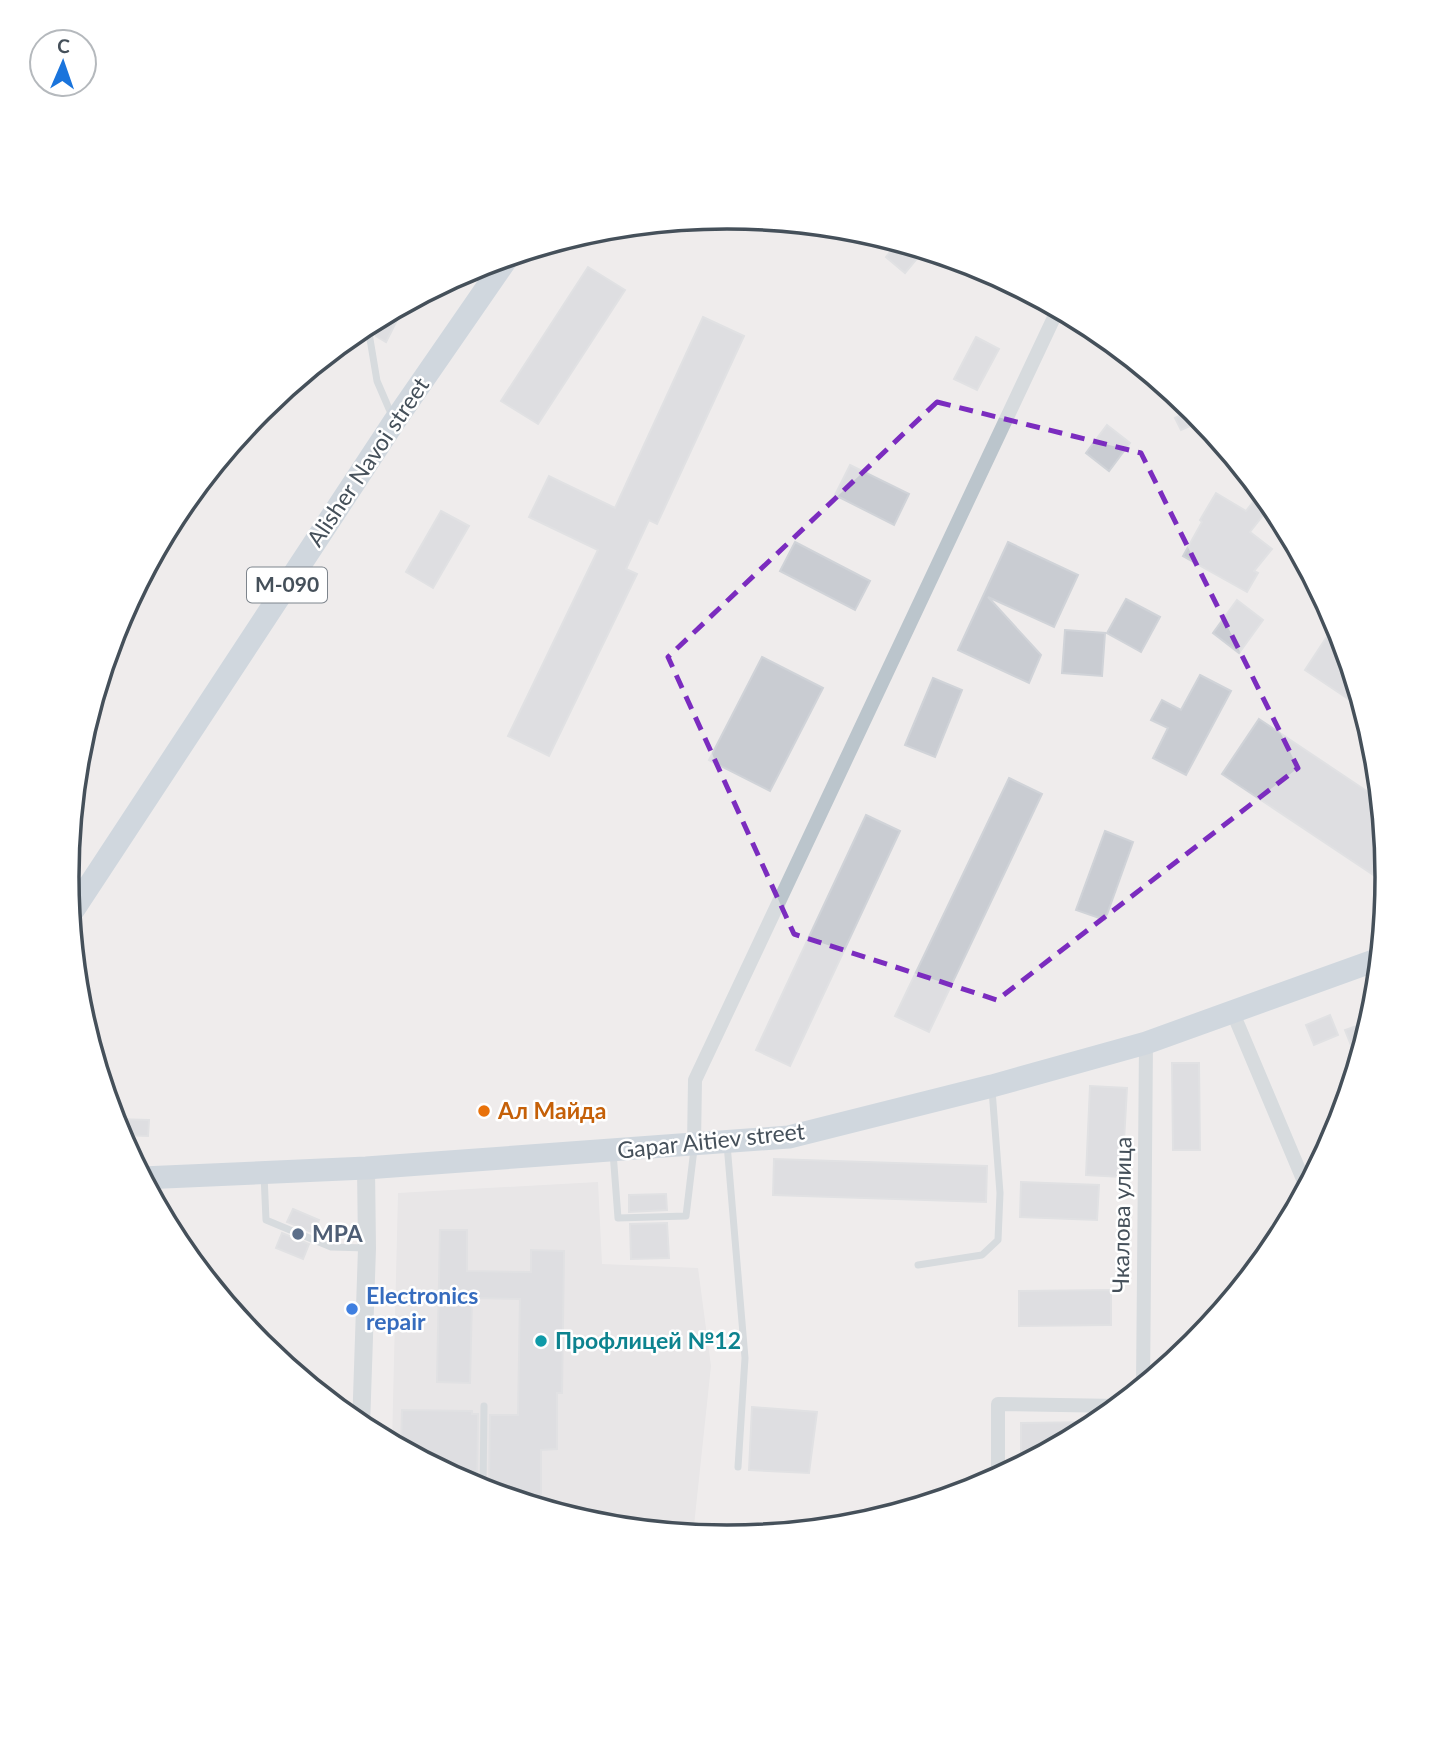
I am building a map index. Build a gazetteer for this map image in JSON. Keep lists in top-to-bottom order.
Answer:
{
  "streets": {
    "main road": ["Alisher Navoi street", "М-090", "Gapar Aitiev street"],
    "street": ["Чкалова улица"]
  },
  "crossings": [
    ["Gapar Aitiev street", "Чкалова улица"]
  ],
  "places": [
    "Ал Майда",
    "MPA",
    "Electronics repair",
    "Профлицей №12"
  ],
  "north": "top"
}
